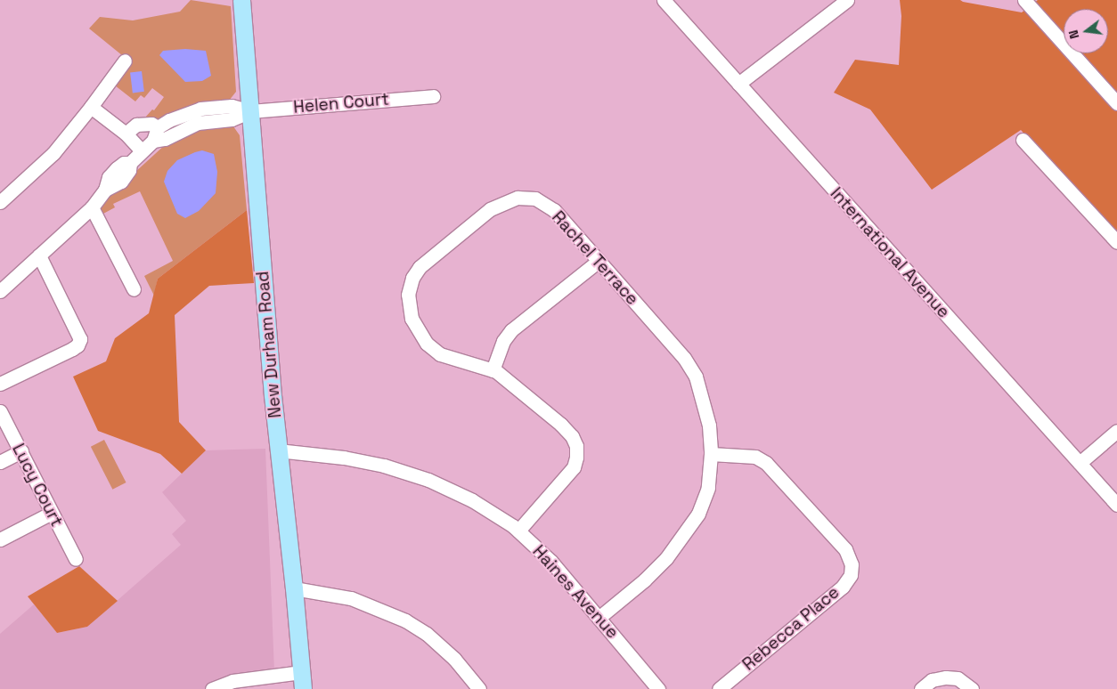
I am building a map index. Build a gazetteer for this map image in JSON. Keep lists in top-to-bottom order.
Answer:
{
  "streets": {
    "main road": ["New Durham Road"],
    "street": [
      "Helen Court",
      "International Avenue",
      "Rachel Terrace",
      "Lucy Court",
      "Haines Avenue",
      "Rebecca Place"
    ]
  },
  "crossings": [
    ["Helen Court", "New Durham Road"],
    ["Rachel Terrace", "Haines Avenue"],
    ["Rachel Terrace", "Rebecca Place"],
    ["New Durham Road", "Haines Avenue"]
  ],
  "north": "left"
}
